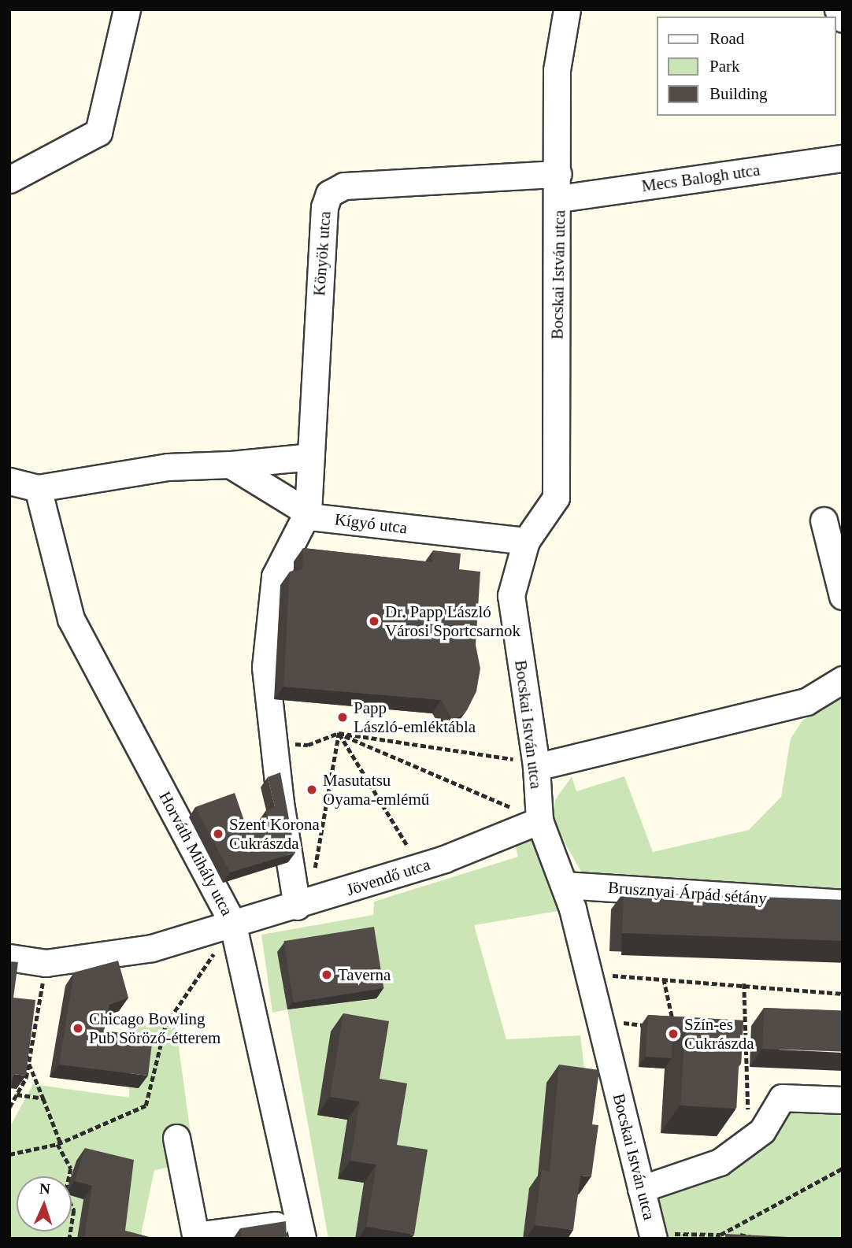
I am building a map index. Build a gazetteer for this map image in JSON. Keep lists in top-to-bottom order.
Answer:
{
  "streets": {
    "street": [
      "Mecs Balogh utca",
      "Könyök utca",
      "Bocskai István utca",
      "Kígyó utca",
      "Horváth Mihály utca",
      "Jövendő utca",
      "Brusznyai Árpád sétány"
    ]
  },
  "crossings": [
    ["Mecs Balogh utca", "Könyök utca"],
    ["Mecs Balogh utca", "Bocskai István utca"],
    ["Könyök utca", "Bocskai István utca"],
    ["Könyök utca", "Kígyó utca"],
    ["Bocskai István utca", "Kígyó utca"],
    ["Bocskai István utca", "Jövendő utca"],
    ["Bocskai István utca", "Brusznyai Árpád sétány"],
    ["Horváth Mihály utca", "Jövendő utca"]
  ],
  "places": [
    "Dr. Papp László Városi Sportcsarnok",
    "Papp László-emléktábla",
    "Masutatsu Oyama-emlémű",
    "Szent Korona Cukrászda",
    "Taverna",
    "Chicago Bowling Pub Söröző-étterem",
    "Szín-es Cukrászda"
  ],
  "legend": ["Road", "Park", "Building"],
  "north": "top"
}
